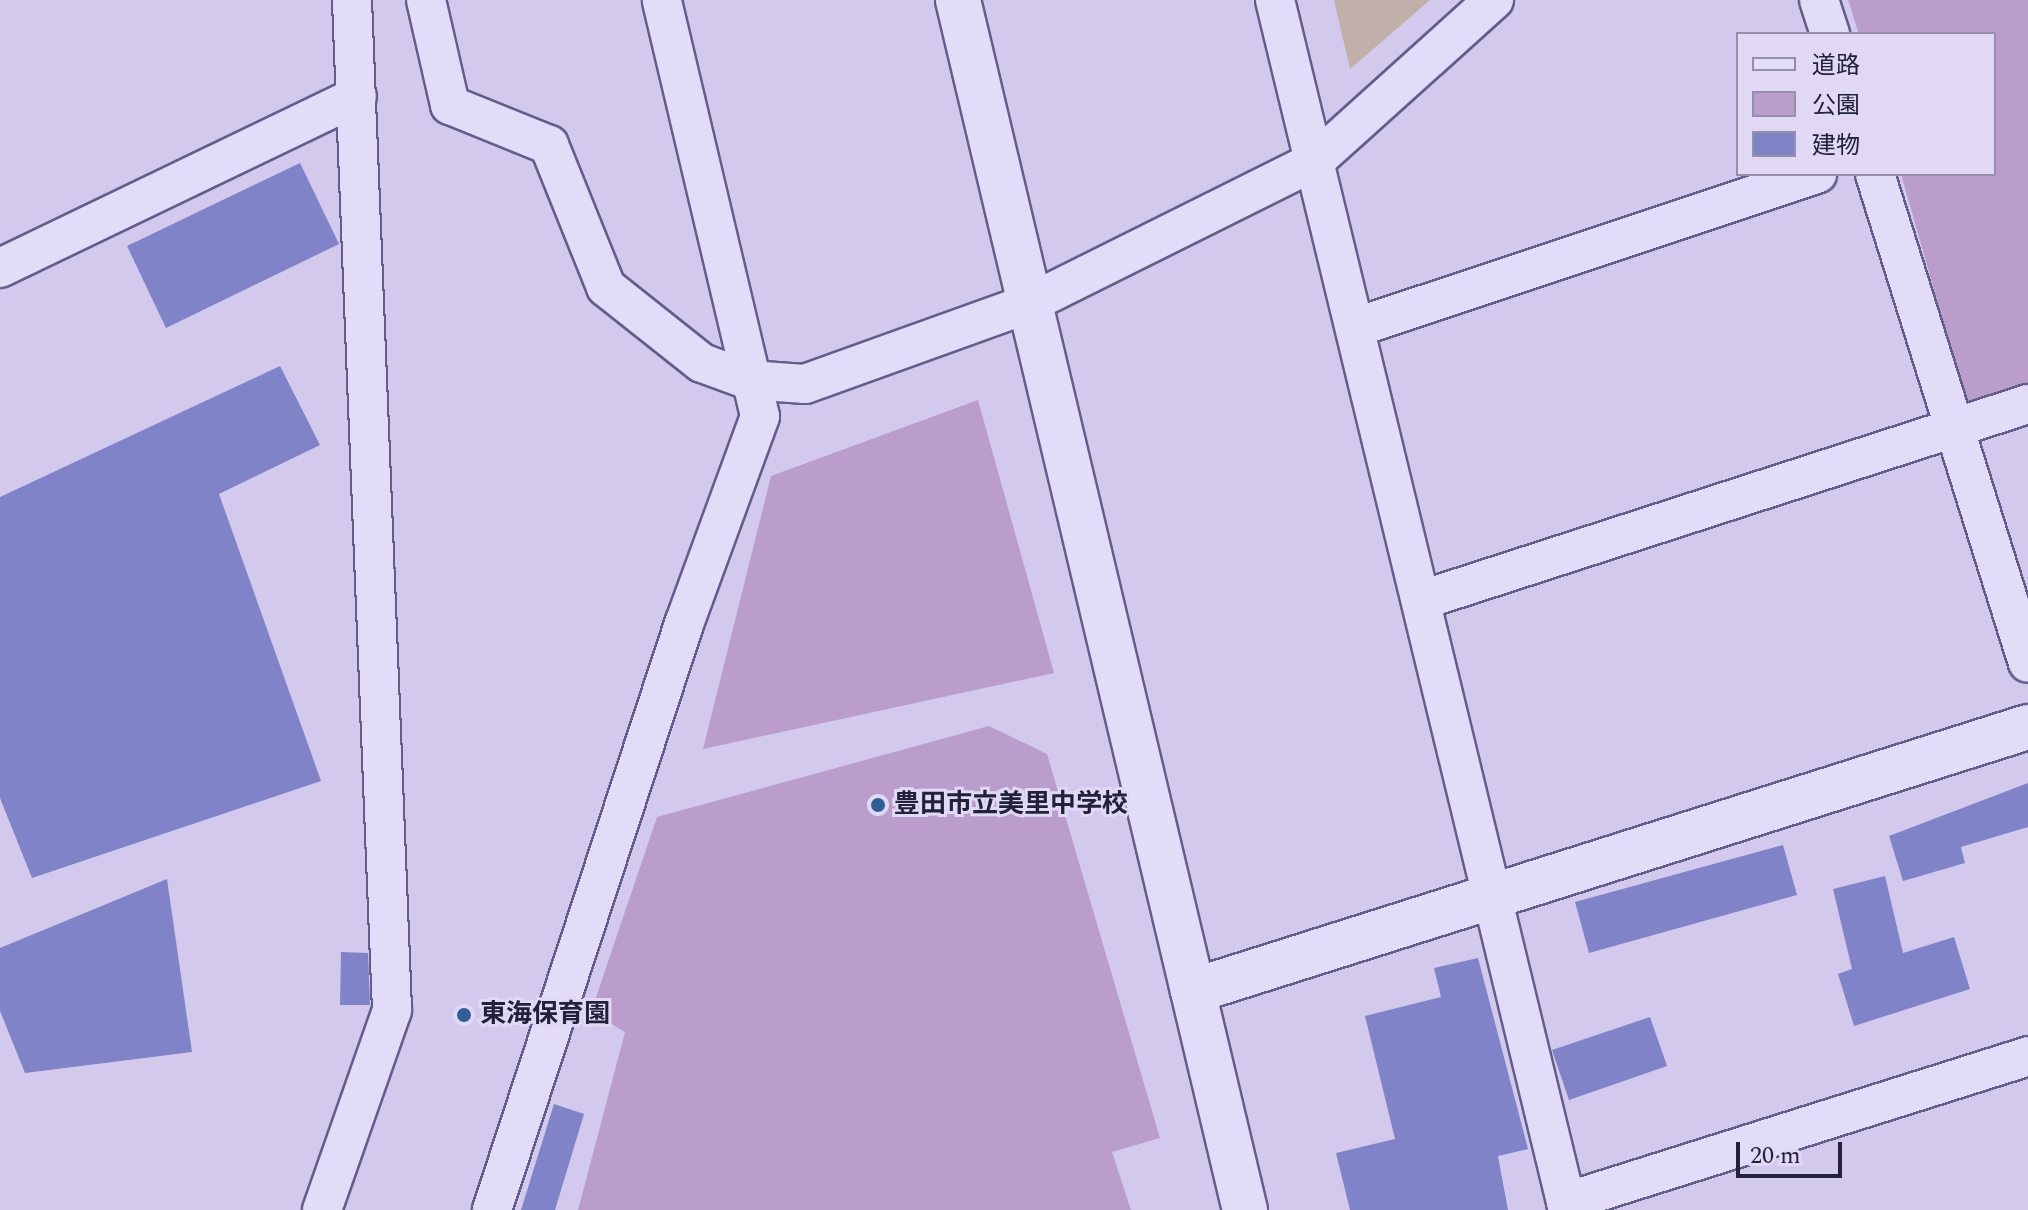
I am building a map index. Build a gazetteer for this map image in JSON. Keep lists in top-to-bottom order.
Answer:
{
  "places": ["豊田市立美里中学校", "東海保育園"],
  "legend": ["道路", "公園", "建物"],
  "scale_bar": "20 m"
}
